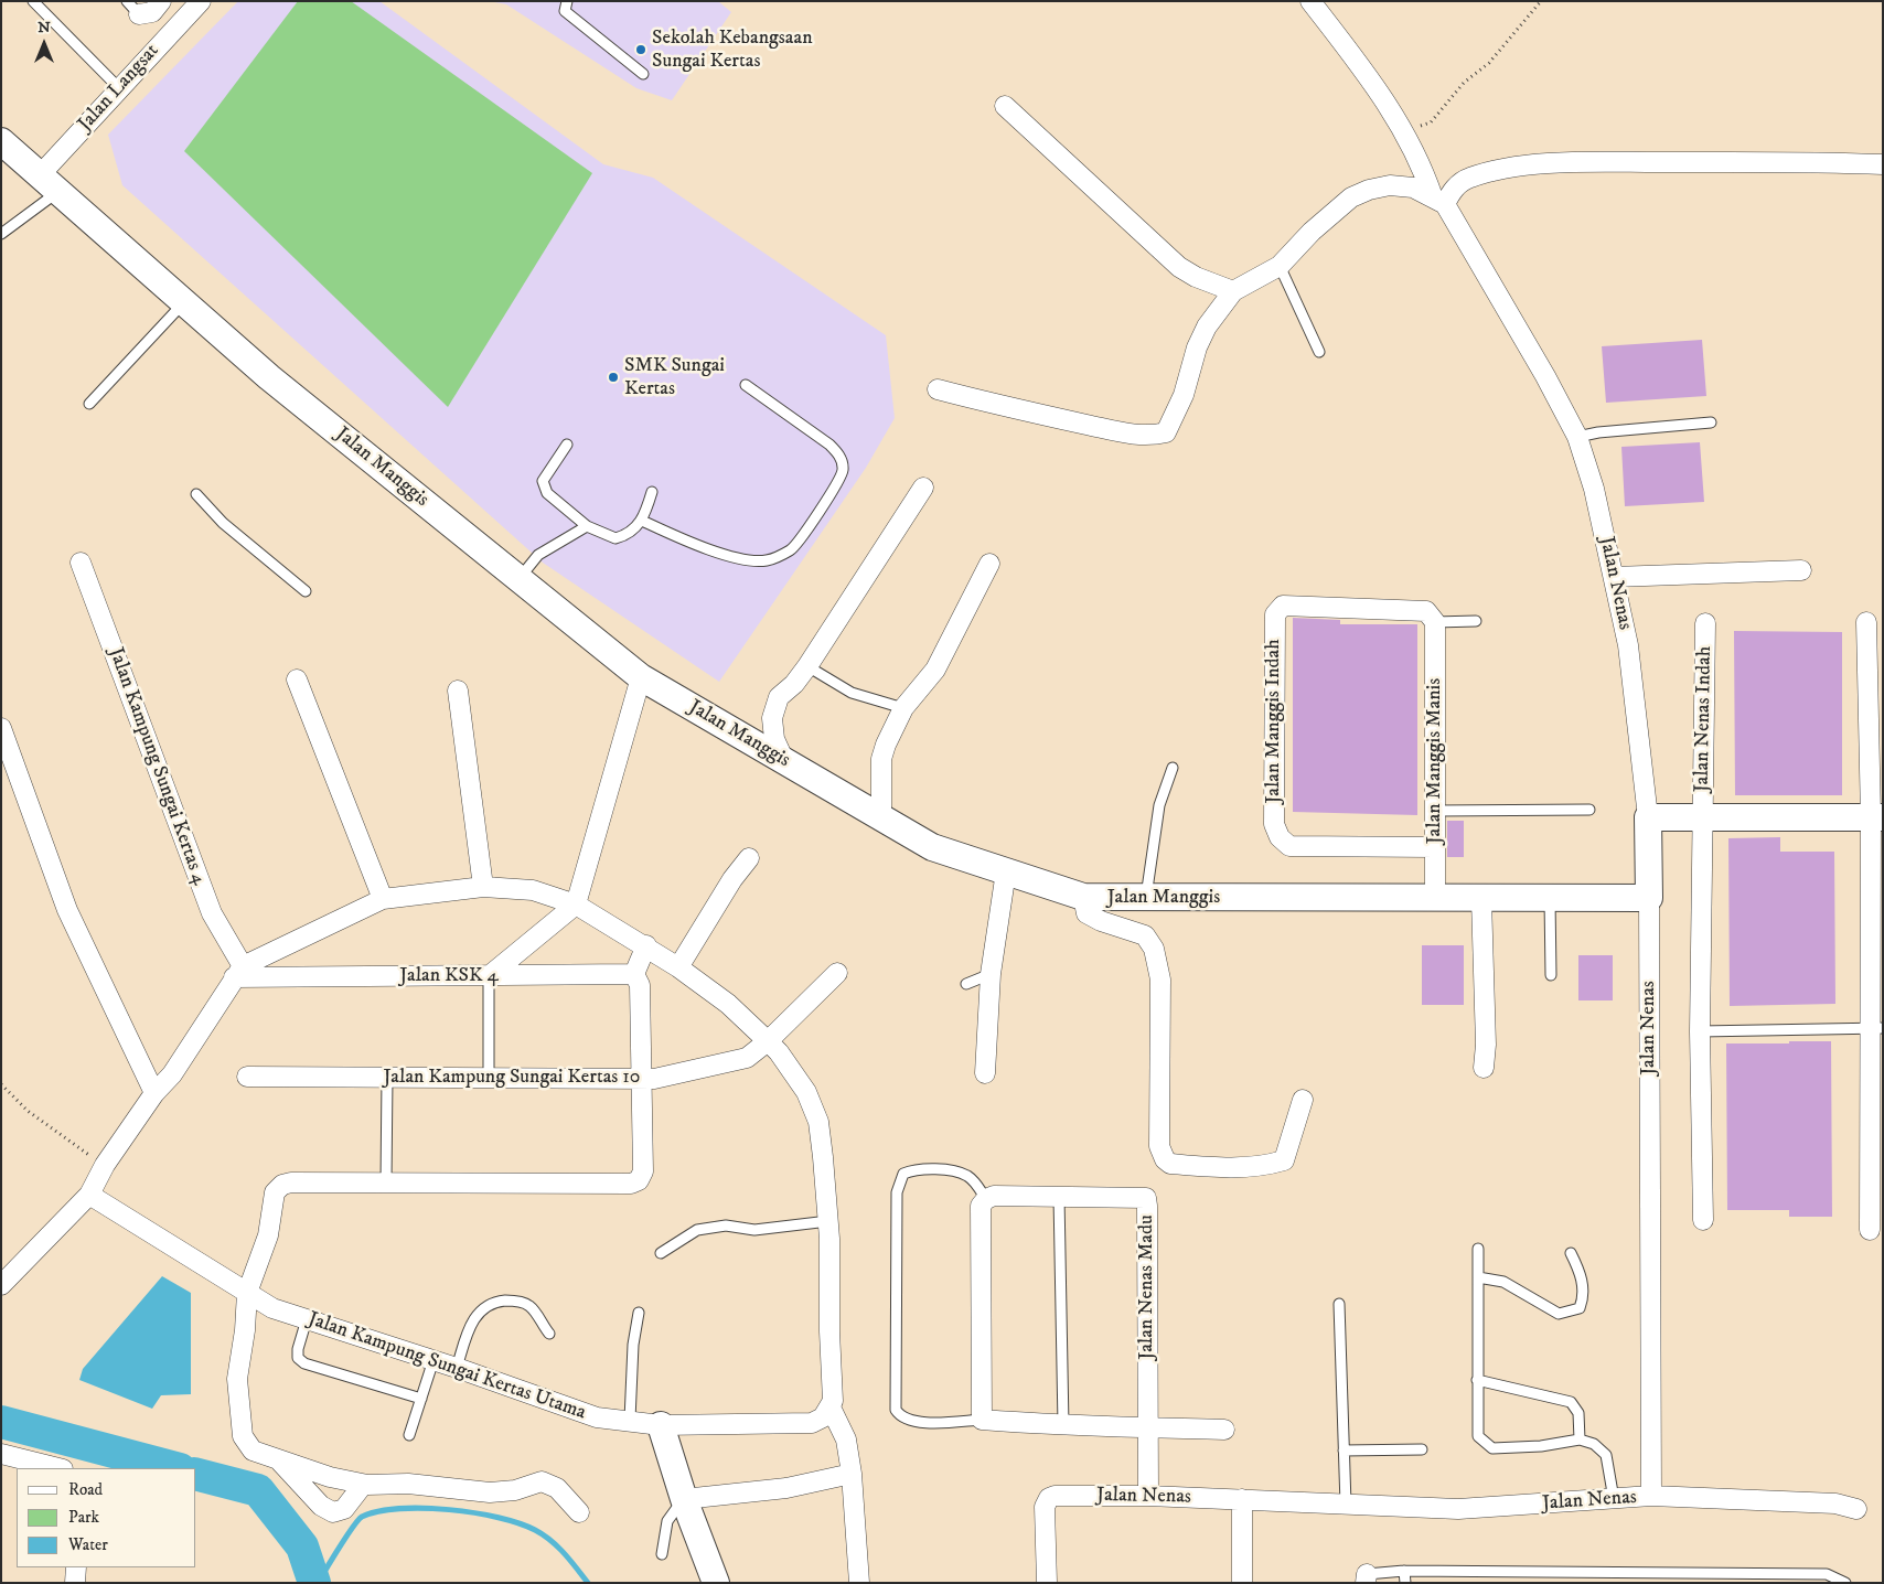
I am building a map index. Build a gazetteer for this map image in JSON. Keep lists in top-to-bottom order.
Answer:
{
  "streets": {
    "street": [
      "Jalan Langsat",
      "Jalan Manggis",
      "Jalan Nenas",
      "Jalan Nenas Indah",
      "Jalan Manggis Indah",
      "Jalan Manggis Manis",
      "Jalan Kampung Sungai Kertas 4",
      "Jalan KSK 4",
      "Jalan Kampung Sungai Kertas 10",
      "Jalan Nenas Madu",
      "Jalan Kampung Sungai Kertas Utama"
    ]
  },
  "crossings": [
    ["Jalan Langsat", "Jalan Manggis"],
    ["Jalan Manggis", "Jalan Nenas"],
    ["Jalan Manggis", "Jalan Manggis Manis"],
    ["Jalan Nenas", "Jalan Nenas Madu"],
    ["Jalan Manggis Indah", "Jalan Manggis Manis"],
    ["Jalan Kampung Sungai Kertas 4", "Jalan KSK 4"]
  ],
  "places": ["Sekolah Kebangsaan Sungai Kertas", "SMK Sungai Kertas"],
  "legend": ["Road", "Park", "Water"],
  "north": "top"
}
